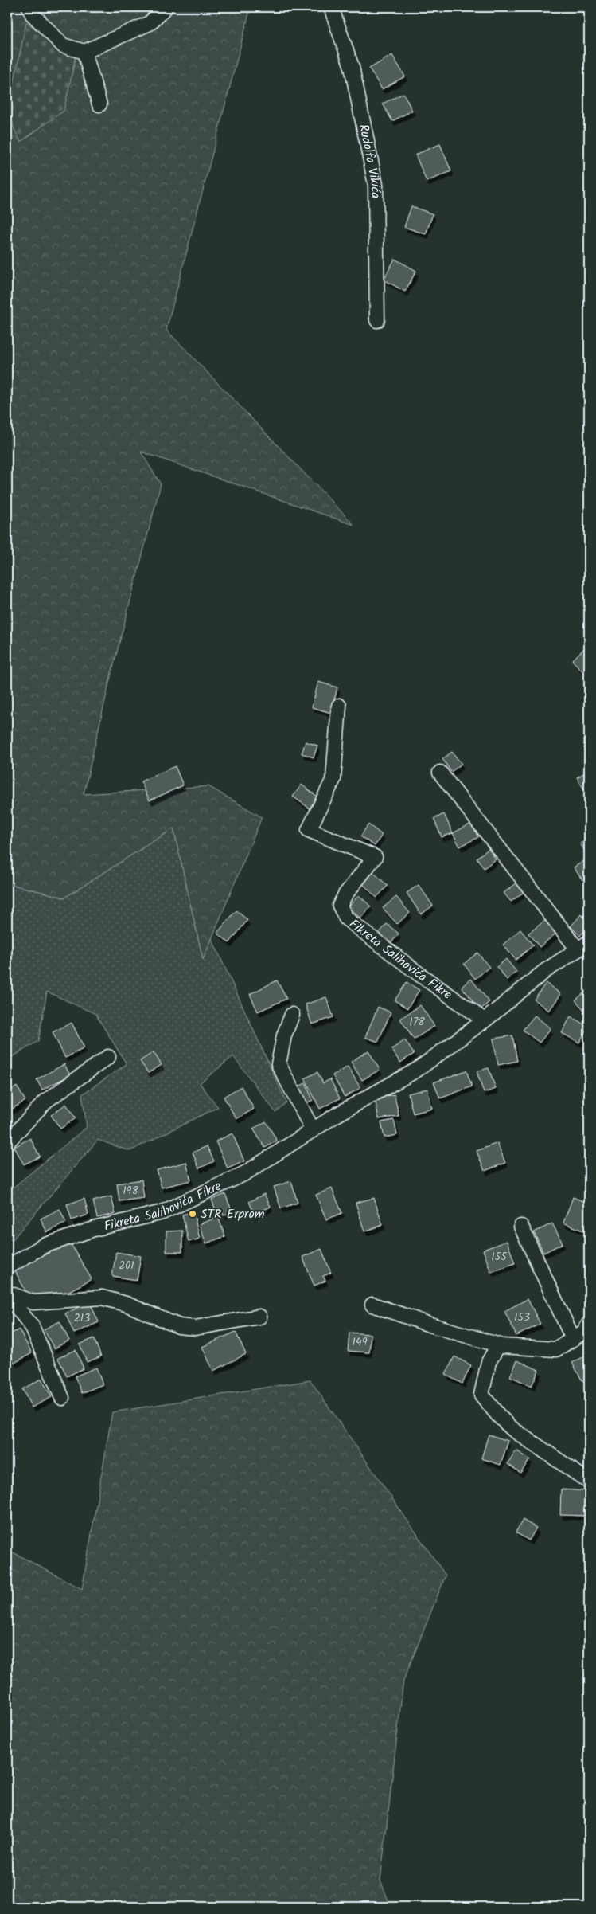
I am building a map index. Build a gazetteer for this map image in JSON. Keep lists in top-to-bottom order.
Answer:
{
  "streets": {
    "street": ["Rudolfa Vikića", "Fikreta Salihovića Fikre"]
  },
  "places": ["STR Erprom"],
  "house_numbers": [
    "178",
    "198",
    "155",
    "201",
    "153",
    "213",
    "149"
  ]
}
